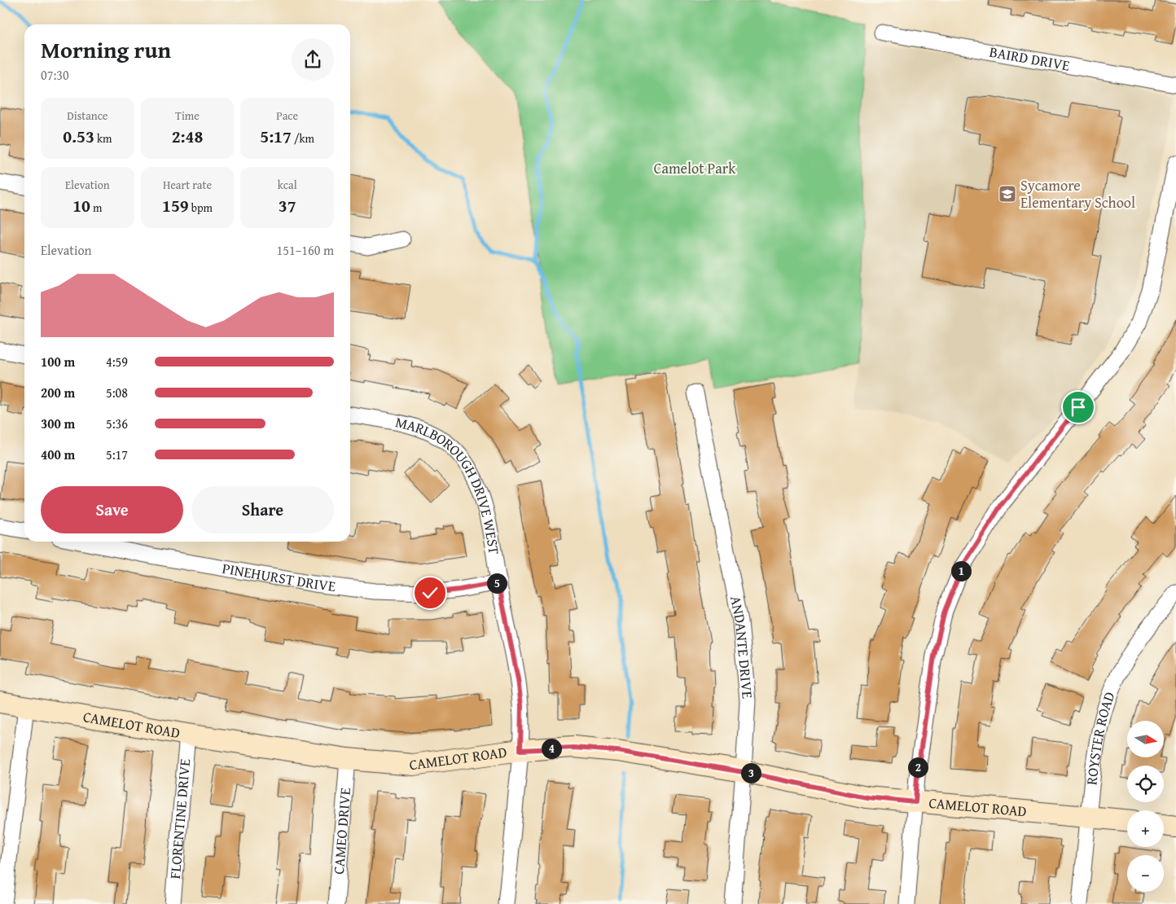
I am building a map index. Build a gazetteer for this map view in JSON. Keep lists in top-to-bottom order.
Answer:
{
  "streets": {
    "street": [
      "BAIRD DRIVE",
      "MARLBOROUGH DRIVE WEST",
      "PINEHURST DRIVE",
      "ANDANTE DRIVE",
      "CAMELOT ROAD",
      "ROYSTER ROAD",
      "FLORENTINE DRIVE",
      "CAMEO DRIVE"
    ]
  },
  "crossings": [
    ["MARLBOROUGH DRIVE WEST", "PINEHURST DRIVE"],
    ["MARLBOROUGH DRIVE WEST", "CAMELOT ROAD"],
    ["ANDANTE DRIVE", "CAMELOT ROAD"],
    ["CAMELOT ROAD", "ROYSTER ROAD"],
    ["CAMELOT ROAD", "FLORENTINE DRIVE"],
    ["CAMELOT ROAD", "CAMEO DRIVE"]
  ],
  "parks": ["Camelot Park"],
  "places": {
    "school or university": ["Sycamore Elementary School"]
  },
  "north": "right",
  "page": {
    "heading": ["Morning run", "07:30"],
    "stats": [
      ["Distance", "0.53 km"],
      ["Time", "2:48"],
      ["Pace", "5:17 /km"],
      ["Elevation", "10 m"],
      ["Heart rate", "159 bpm"],
      ["kcal", "37"]
    ],
    "chart": ["Elevation", "151–160 m"],
    "list": [
      {
        "name": "100 m",
        "note": "4:59"
      },
      {
        "name": "200 m",
        "note": "5:08"
      },
      {
        "name": "300 m",
        "note": "5:36"
      },
      {
        "name": "400 m",
        "note": "5:17"
      }
    ],
    "buttons": ["Save", "Share"],
    "pins": [
      "1",
      "5",
      "4",
      "2",
      "3"
    ],
    "map_buttons": ["+", "−"]
  }
}
